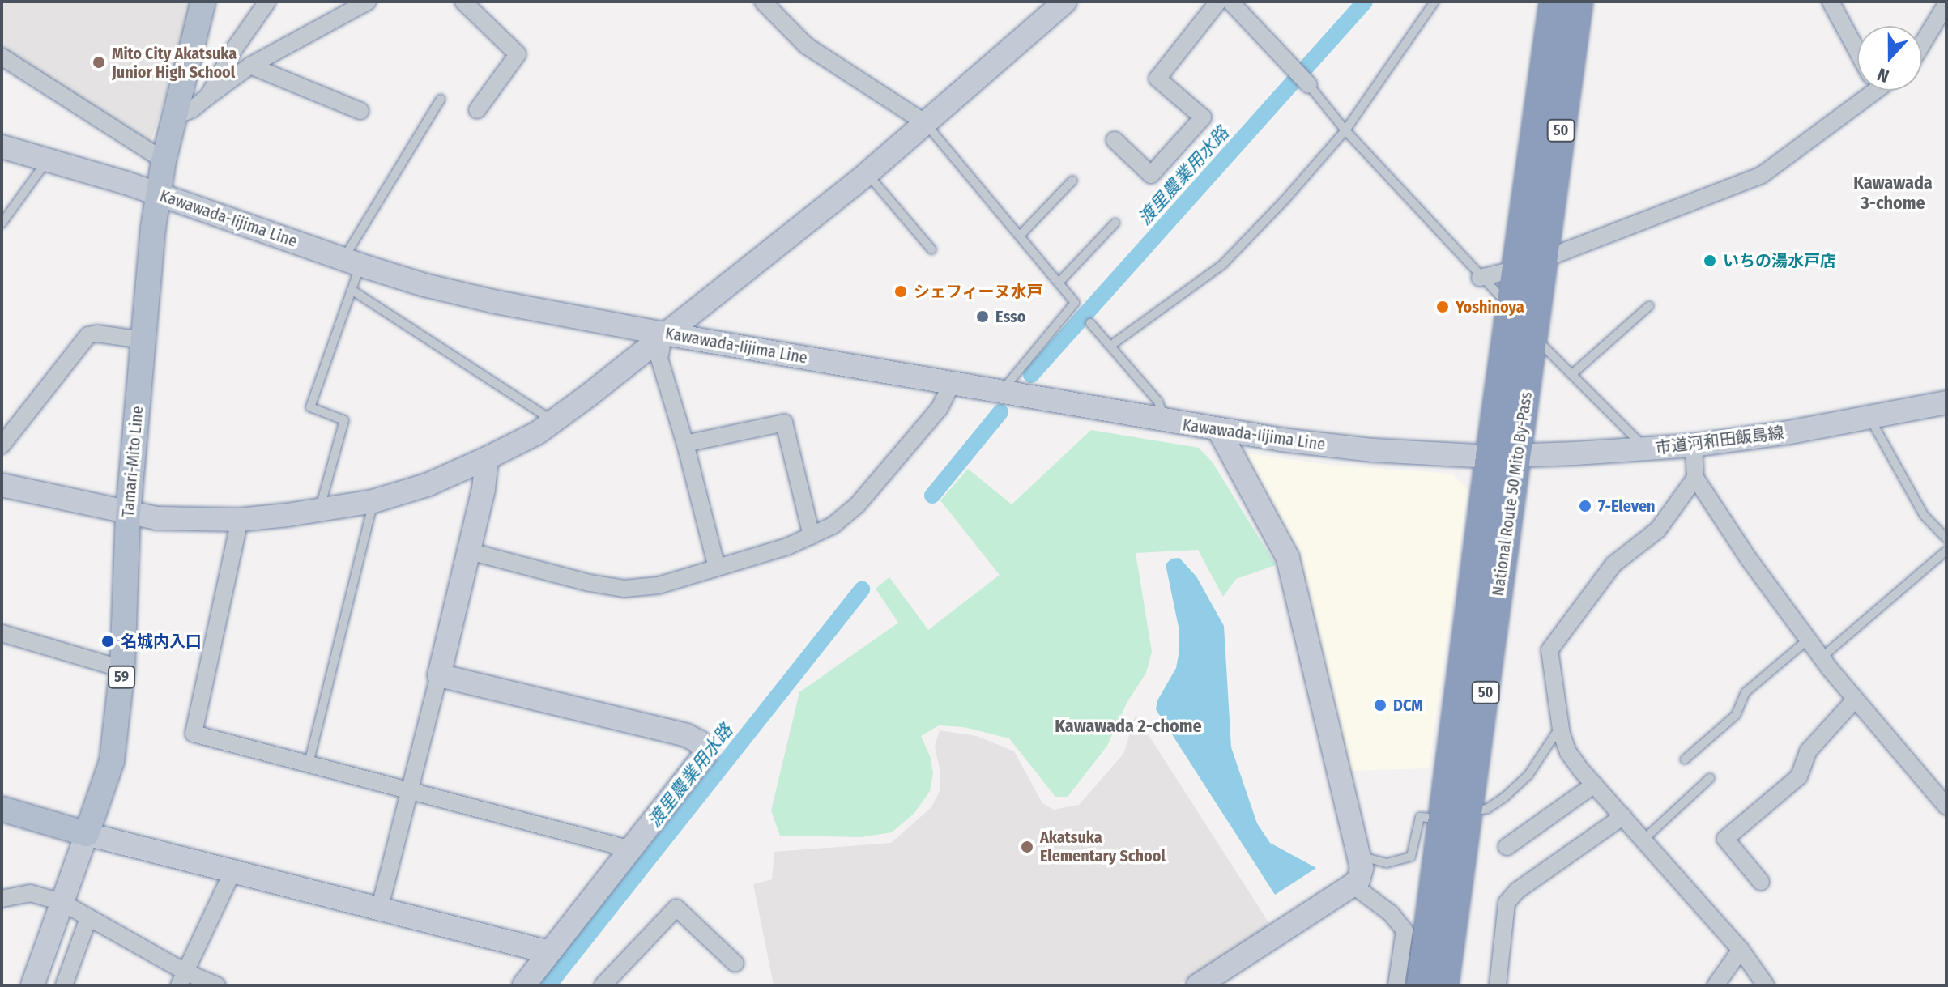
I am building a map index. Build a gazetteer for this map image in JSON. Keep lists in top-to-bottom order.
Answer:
{
  "streets": {
    "highway": ["50", "National Route 50 Mito By-Pass"],
    "main road": ["Tamari-Mito Line", "59"],
    "street": ["Kawawada-Iijima Line", "市道河和田飯島線"]
  },
  "crossings": [
    ["Kawawada-Iijima Line", "市道河和田飯島線"],
    ["Kawawada-Iijima Line", "Tamari-Mito Line"],
    ["Kawawada-Iijima Line", "National Route 50 Mito By-Pass"],
    ["市道河和田飯島線", "National Route 50 Mito By-Pass"]
  ],
  "districts": ["Kawawada 3-chome", "Kawawada 2-chome"],
  "water": ["渡里農業用水路"],
  "places": [
    "Mito City Akatsuka Junior High School",
    "いちの湯水戸店",
    "シェフィーヌ水戸",
    "Yoshinoya",
    "Esso",
    "7-Eleven",
    "名城内入口",
    "DCM",
    "Akatsuka Elementary School"
  ],
  "north": "bottom"
}
